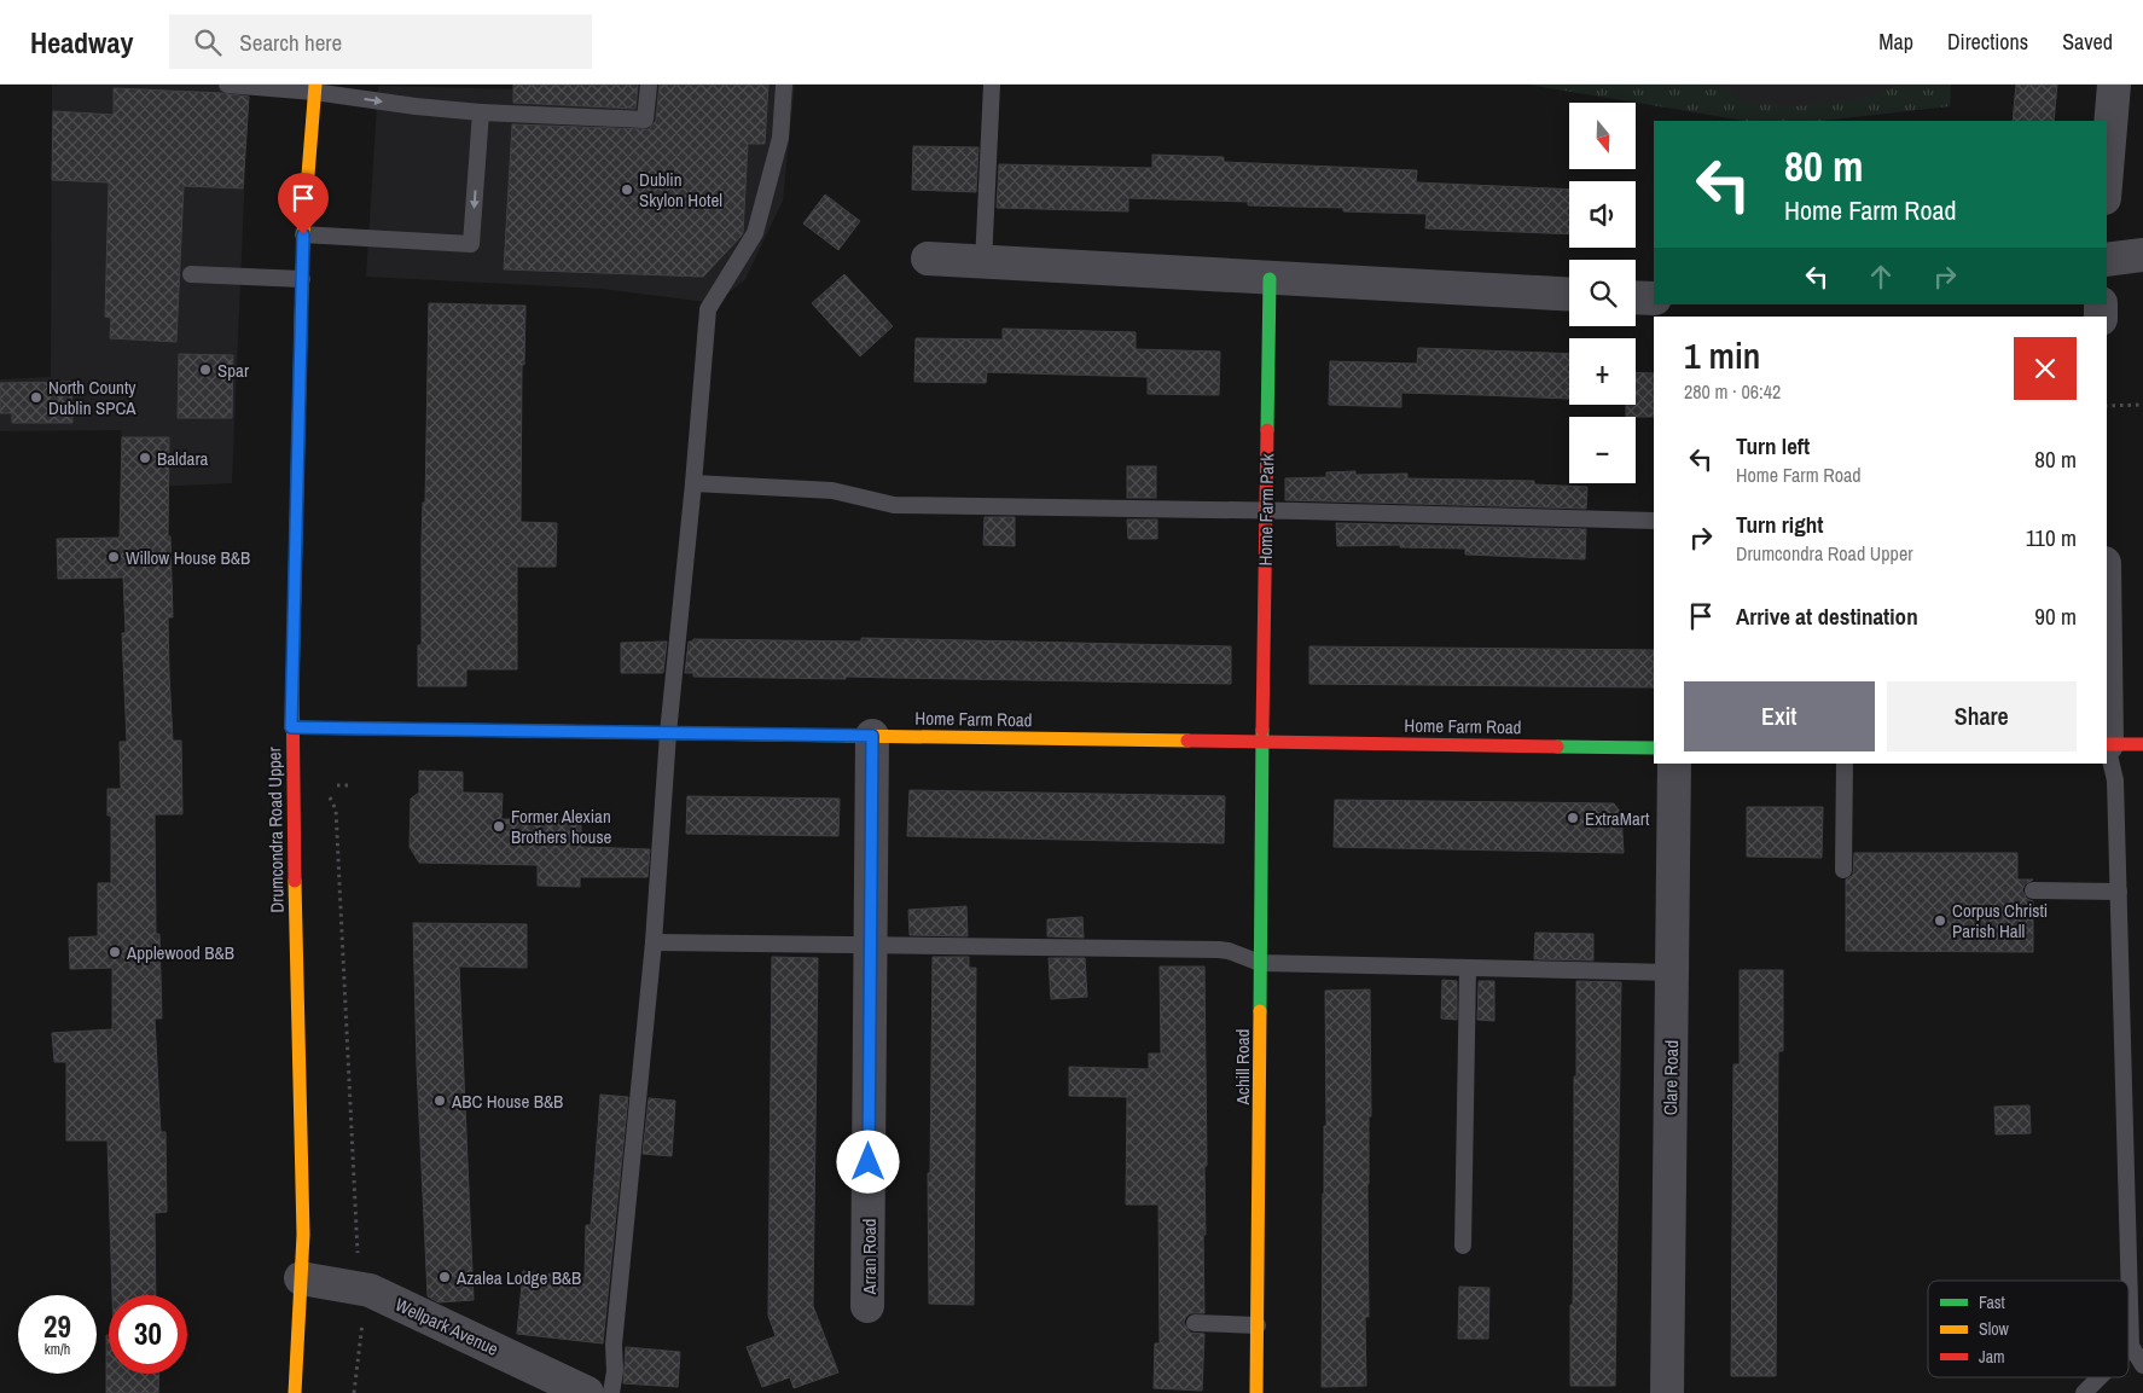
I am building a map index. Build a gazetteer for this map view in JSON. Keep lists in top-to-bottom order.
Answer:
{
  "streets": {
    "street": [
      "Home Farm Park",
      "Home Farm Road",
      "Drumcondra Road Upper",
      "Achill Road",
      "Clare Road",
      "Arran Road",
      "Wellpark Avenue"
    ]
  },
  "crossings": [
    ["Home Farm Park", "Home Farm Road"],
    ["Home Farm Park", "Achill Road"],
    ["Home Farm Road", "Drumcondra Road Upper"],
    ["Home Farm Road", "Achill Road"],
    ["Home Farm Road", "Arran Road"],
    ["Drumcondra Road Upper", "Wellpark Avenue"]
  ],
  "places": [
    "Dublin Skylon Hotel",
    "Spar",
    "North County Dublin SPCA",
    "Baldara",
    "Willow House B&B",
    "ExtraMart",
    "Former Alexian Brothers house",
    "Corpus Christi Parish Hall",
    "Applewood B&B",
    "ABC House B&B",
    "Azalea Lodge B&B"
  ],
  "legend": ["Fast", "Slow", "Jam"],
  "north": "bottom",
  "page": {
    "header": "Headway",
    "search": "Search here",
    "nav": ["Map", "Directions", "Saved"],
    "map_buttons": ["+", "−"],
    "turn": ["80 m", "Home Farm Road"],
    "heading": ["1 min", "280 m · 06:42"],
    "list": [
      {
        "name": "Turn left",
        "note": "Home Farm Road",
        "value": "80 m"
      },
      {
        "name": "Turn right",
        "note": "Drumcondra Road Upper",
        "value": "110 m"
      },
      {
        "name": "Arrive at destination",
        "value": "90 m"
      }
    ],
    "buttons": ["Exit", "Share"],
    "speed": "29 km/h",
    "limit": "30"
  }
}
